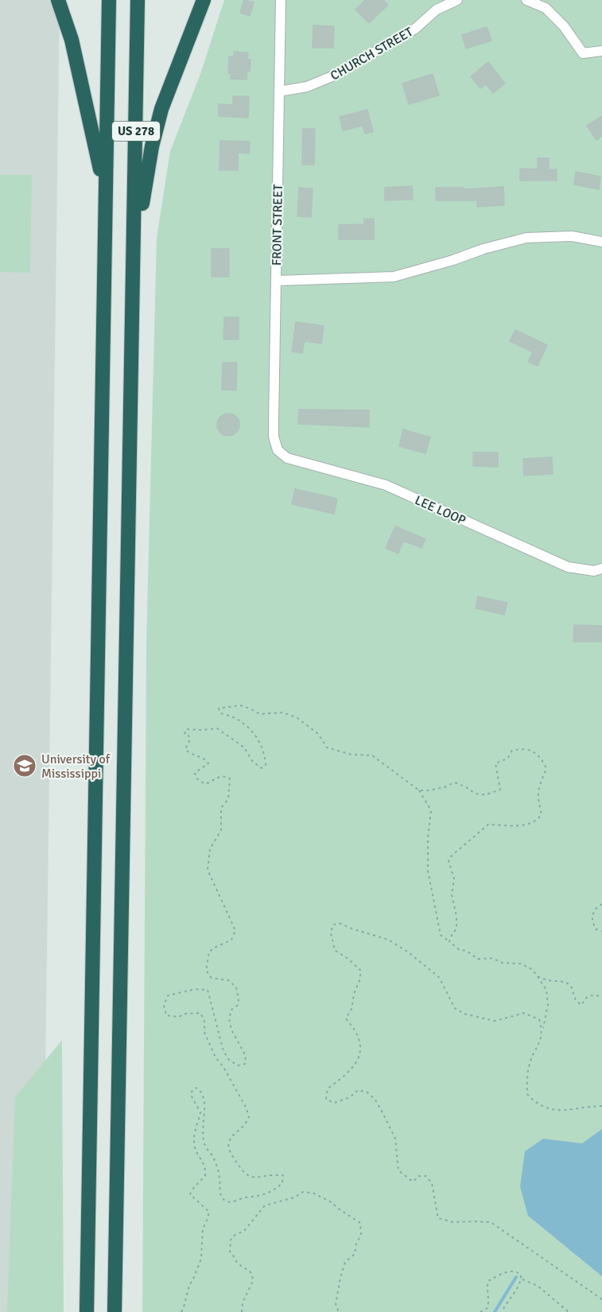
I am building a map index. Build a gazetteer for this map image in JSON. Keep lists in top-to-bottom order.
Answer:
{
  "streets": {
    "highway": ["US 278"],
    "street": ["CHURCH STREET", "FRONT STREET", "LEE LOOP"]
  },
  "crossings": [
    ["CHURCH STREET", "FRONT STREET"],
    ["FRONT STREET", "LEE LOOP"]
  ],
  "places": {
    "school or university": ["University of Mississippi"]
  }
}
